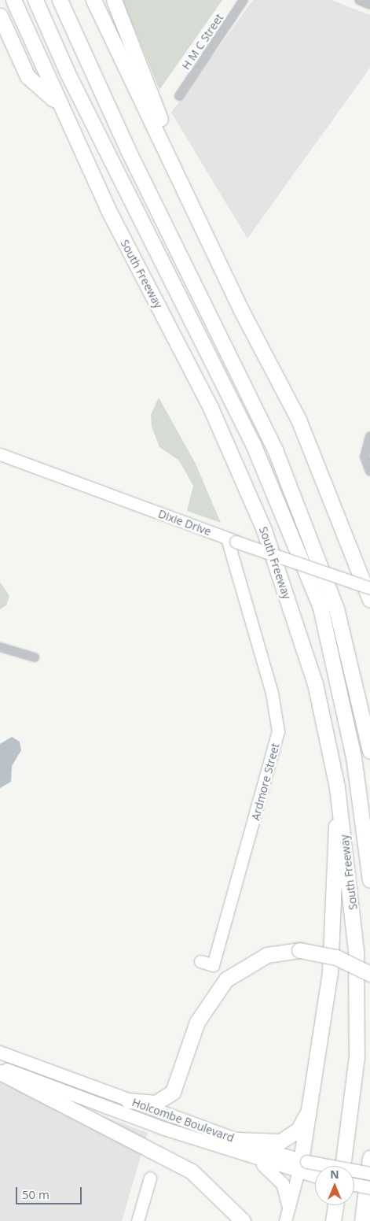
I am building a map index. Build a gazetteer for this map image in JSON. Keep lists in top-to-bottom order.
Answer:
{
  "streets": {
    "highway": ["South Freeway"],
    "main road": ["Holcombe Boulevard"],
    "street": ["H M C Street", "Dixie Drive", "Ardmore Street"]
  },
  "crossings": [
    ["Dixie Drive", "Ardmore Street"]
  ],
  "scale_bar": "50 m",
  "north": "top"
}
